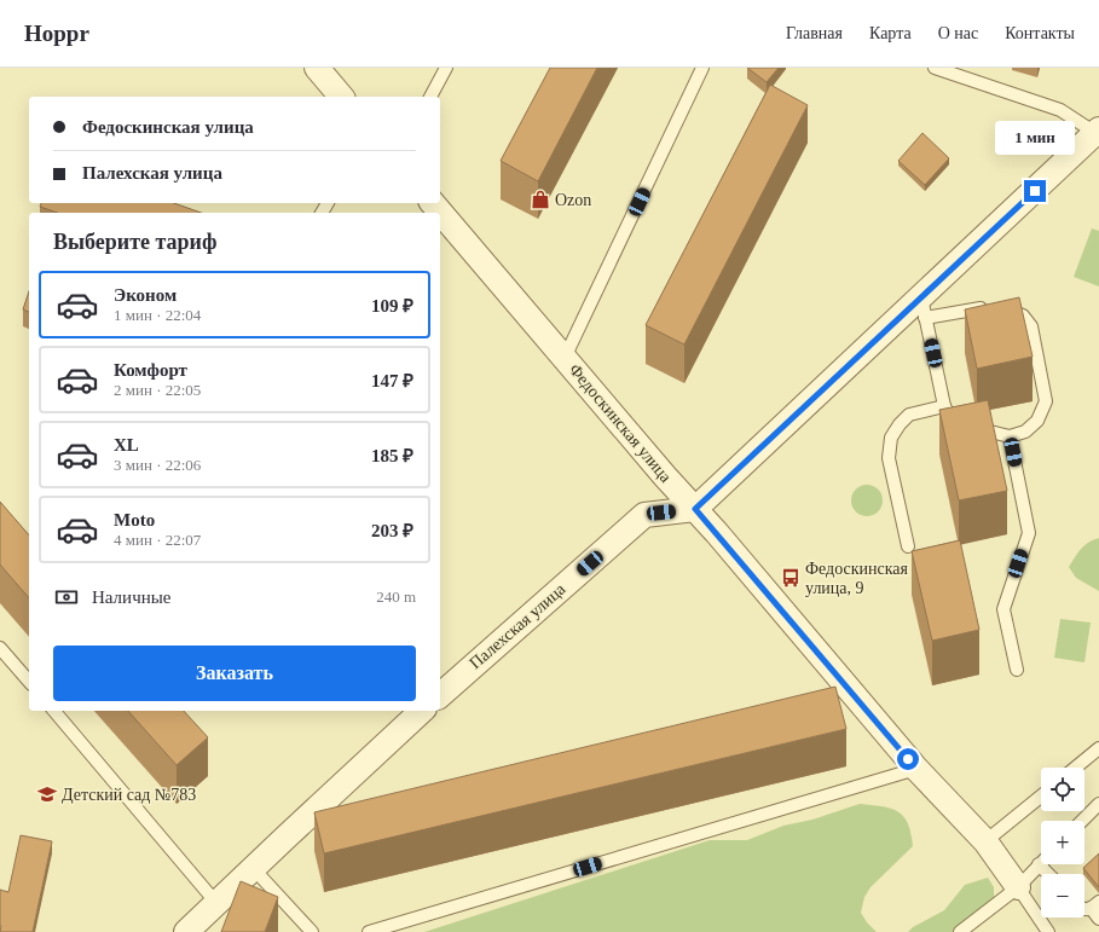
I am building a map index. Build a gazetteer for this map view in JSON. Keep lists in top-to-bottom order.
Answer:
{
  "streets": {
    "street": ["Федоскинская улица", "Палехская улица"]
  },
  "crossings": [
    ["Федоскинская улица", "Палехская улица"]
  ],
  "places": {
    "shop": ["Ozon"],
    "bus stop": ["Федоскинская улица, 9"],
    "school or university": ["Детский сад №783"]
  },
  "page": {
    "header": "Hoppr",
    "nav": [
      "Главная",
      "Карта",
      "О нас",
      "Контакты"
    ],
    "banner": ["Федоскинская улица", "Палехская улица"],
    "bubble": "1 мин",
    "heading": "Выберите тариф",
    "list": [
      {
        "name": "Эконом",
        "note": "1 мин · 22:04",
        "value": "109 ₽"
      },
      {
        "name": "Комфорт",
        "note": "2 мин · 22:05",
        "value": "147 ₽"
      },
      {
        "name": "XL",
        "note": "3 мин · 22:06",
        "value": "185 ₽"
      },
      {
        "name": "Moto",
        "note": "4 мин · 22:07",
        "value": "203 ₽"
      }
    ],
    "pay": ["Наличные", "240 m"],
    "buttons": "Заказать",
    "map_buttons": ["+", "−"]
  }
}
